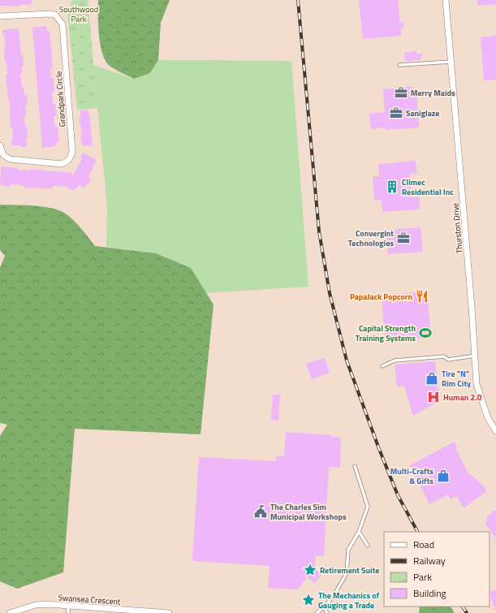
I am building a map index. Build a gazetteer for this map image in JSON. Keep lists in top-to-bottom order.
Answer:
{
  "streets": {
    "street": ["Grandpark Circle", "Thurston Drive", "Swansea Crescent"]
  },
  "parks": ["Southwood Park"],
  "places": {
    "office": ["Merry Maids", "Saniglaze", "Convergint Technologies"],
    "building": ["Climec Residential Inc"],
    "restaurant": ["PapaJack Popcorn"],
    "sports": ["Capital Strength Training Systems"],
    "shop": ["Tire \"N\" Rim City", "Multi-Crafts & Gifts"],
    "hospital": ["Human 2.0"],
    "public building": ["The Charles Sim Municipal Workshops"],
    "place": ["Retirement Suite", "The Mechanics of Gauging a Trade"]
  },
  "legend": [
    "Road",
    "Railway",
    "Park",
    "Building"
  ]
}
